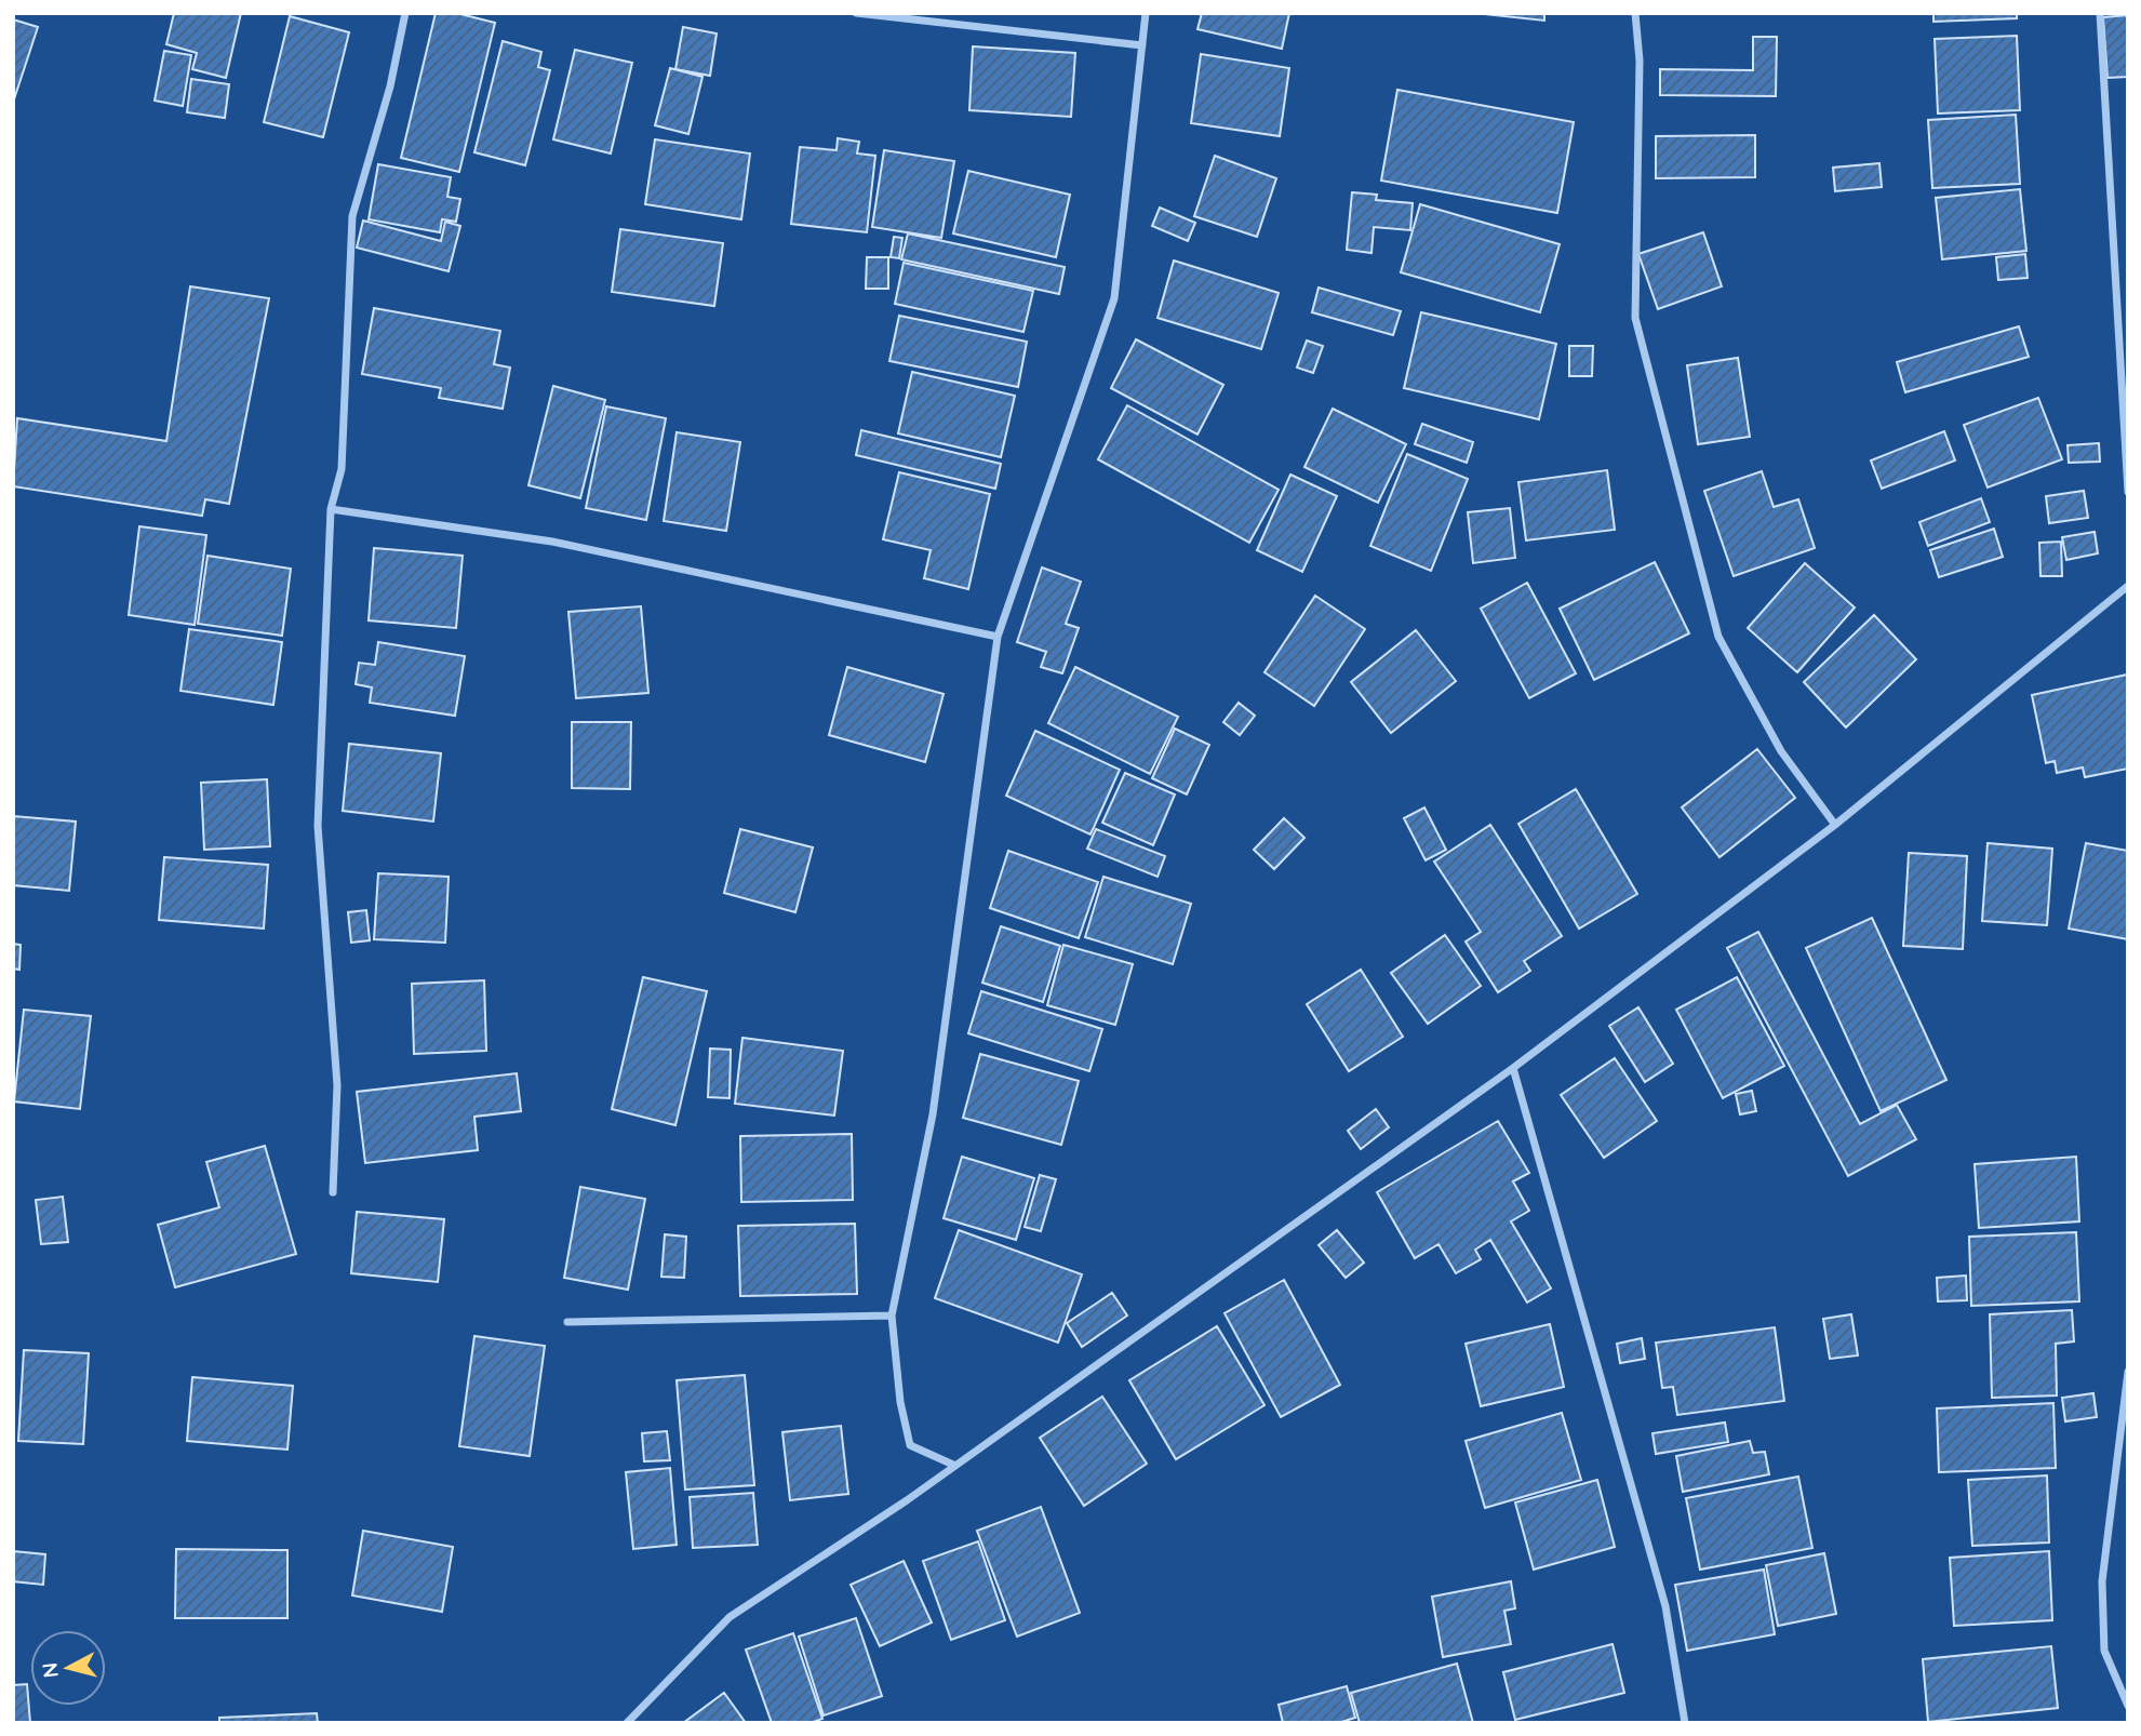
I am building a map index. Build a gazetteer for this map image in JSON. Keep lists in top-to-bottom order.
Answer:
{
  "north": "left"
}
